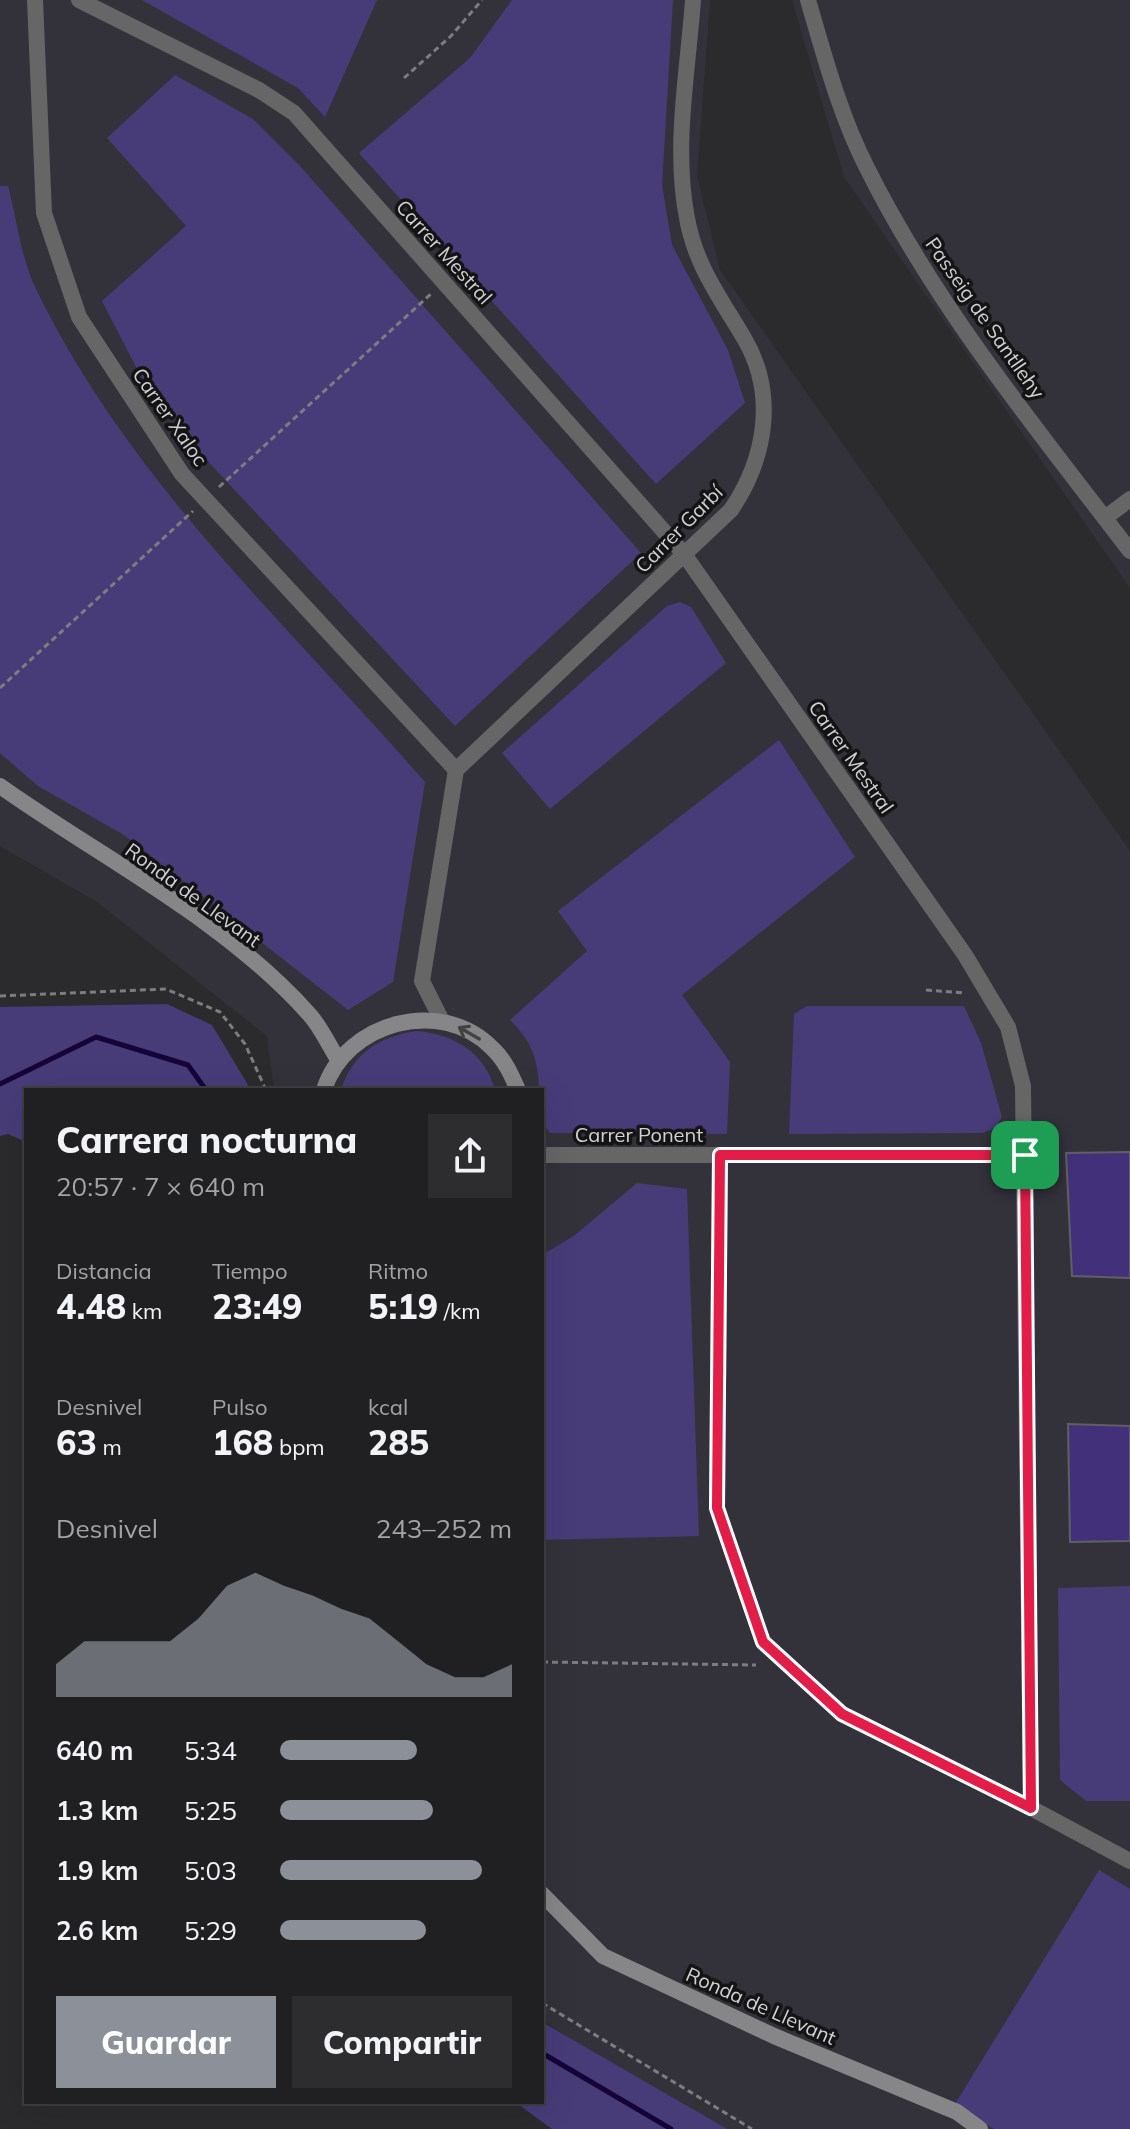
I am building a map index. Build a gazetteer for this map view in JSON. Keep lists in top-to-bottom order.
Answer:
{
  "streets": {
    "main road": ["Ronda de Llevant"],
    "street": [
      "Carrer Mestral",
      "Passeig de Santllehy",
      "Carrer Xaloc",
      "Carrer Garbí",
      "Carrer Ponent"
    ]
  },
  "crossings": [
    ["Carrer Mestral", "Carrer Garbí"],
    ["Carrer Mestral", "Carrer Ponent"],
    ["Carrer Xaloc", "Carrer Garbí"]
  ],
  "page": {
    "heading": ["Carrera nocturna", "20:57 · 7 × 640 m"],
    "stats": [
      ["Distancia", "4.48 km"],
      ["Tiempo", "23:49"],
      ["Ritmo", "5:19 /km"],
      ["Desnivel", "63 m"],
      ["Pulso", "168 bpm"],
      ["kcal", "285"]
    ],
    "chart": ["Desnivel", "243–252 m"],
    "list": [
      {
        "name": "640 m",
        "note": "5:34"
      },
      {
        "name": "1.3 km",
        "note": "5:25"
      },
      {
        "name": "1.9 km",
        "note": "5:03"
      },
      {
        "name": "2.6 km",
        "note": "5:29"
      }
    ],
    "buttons": ["Guardar", "Compartir"]
  }
}
